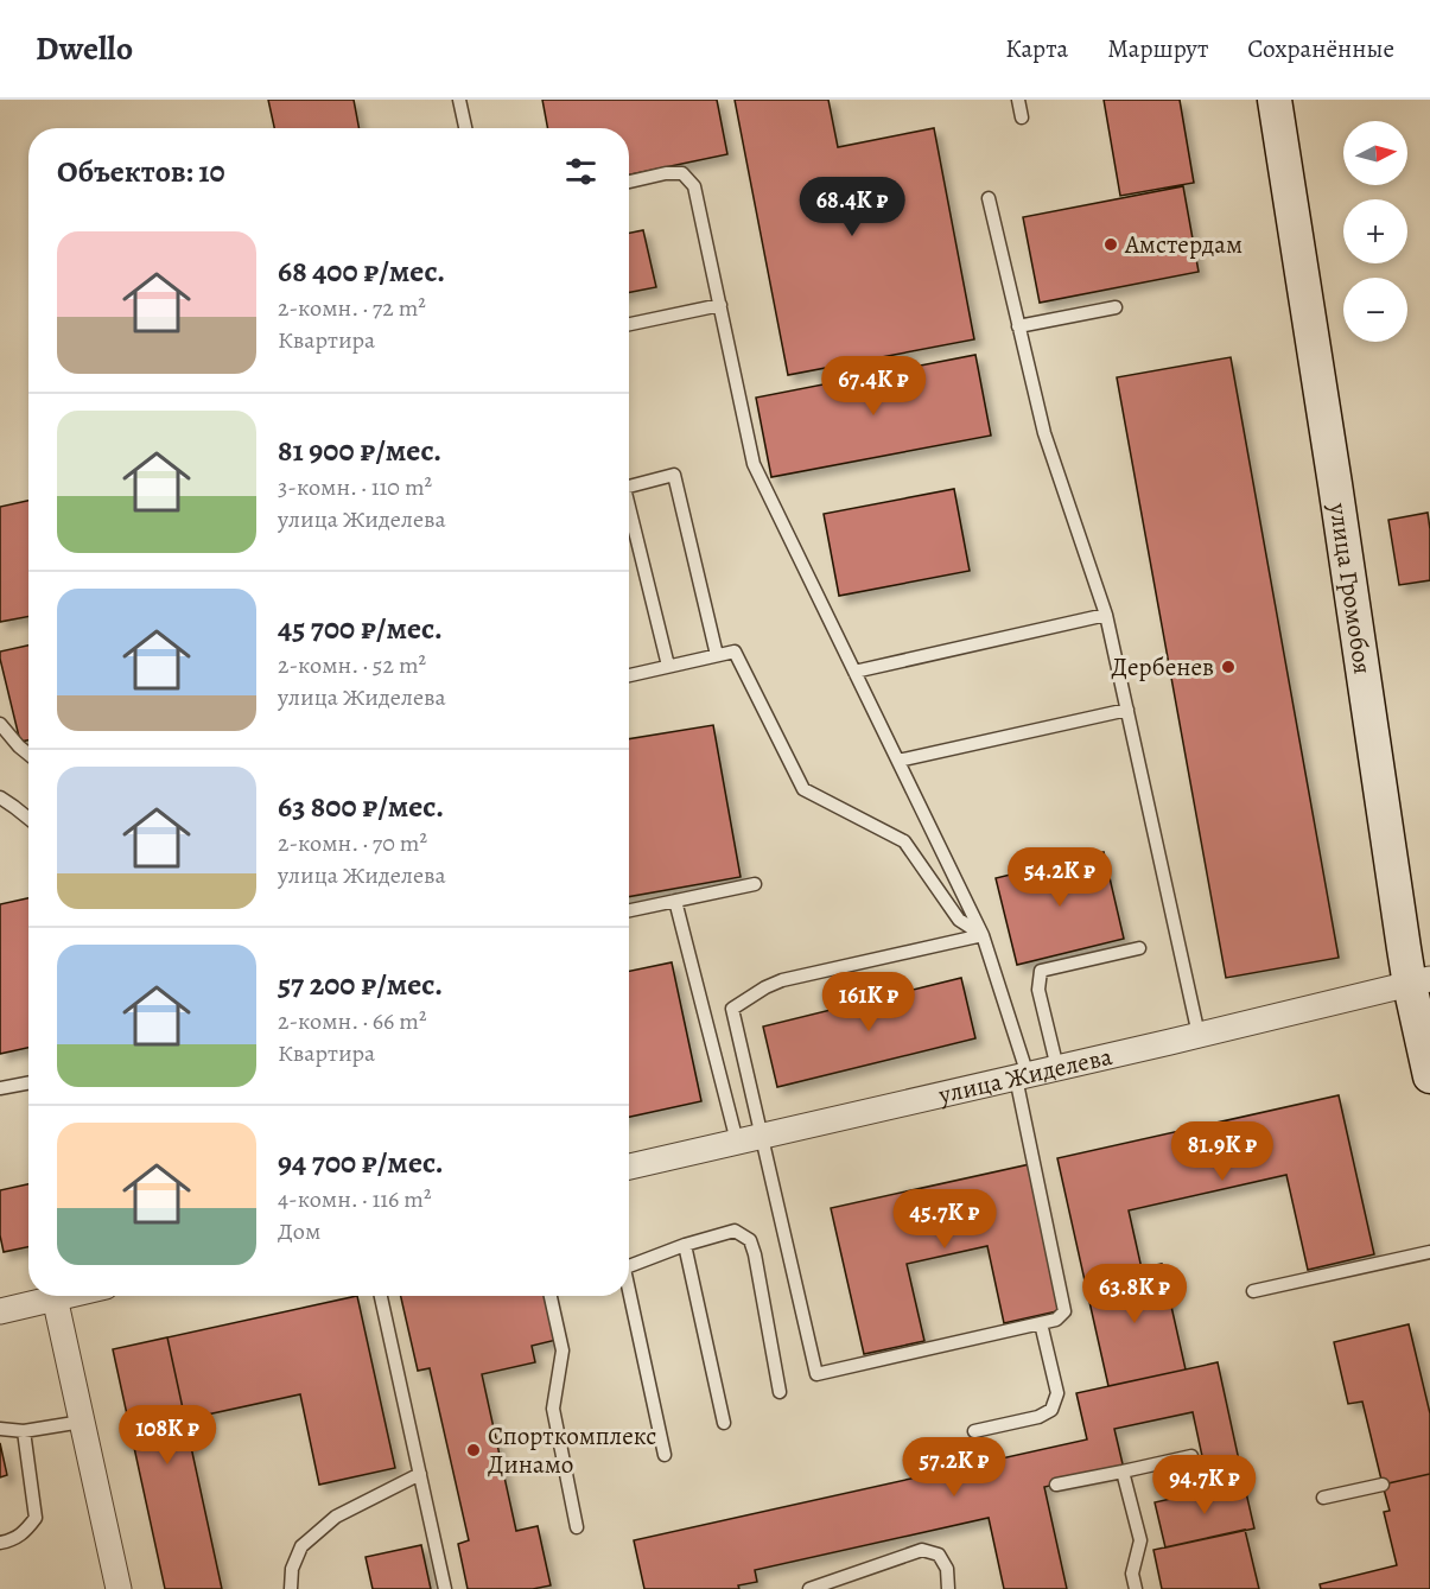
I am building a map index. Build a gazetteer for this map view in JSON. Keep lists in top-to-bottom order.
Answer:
{
  "streets": {
    "main road": ["улица Громобоя"],
    "street": ["улица Жиделева"]
  },
  "crossings": [
    ["улица Громобоя", "улица Жиделева"]
  ],
  "places": ["Амстердам", "Дербенев", "Спорткомплекс Динамо"],
  "north": "right",
  "page": {
    "header": "Dwello",
    "nav": ["Карта", "Маршрут", "Сохранённые"],
    "map_buttons": ["+", "−"],
    "heading": "Объектов: 10",
    "price": [
      "68.4K ₽",
      "67.4K ₽",
      "54.2K ₽",
      "161K ₽",
      "81.9K ₽",
      "45.7K ₽",
      "63.8K ₽",
      "108K ₽",
      "57.2K ₽",
      "94.7K ₽"
    ],
    "list": [
      {
        "name": "68 400 ₽/мес.",
        "note": "2-комн. · 72 m² · Квартира"
      },
      {
        "name": "81 900 ₽/мес.",
        "note": "3-комн. · 110 m² · улица Жиделева"
      },
      {
        "name": "45 700 ₽/мес.",
        "note": "2-комн. · 52 m² · улица Жиделева"
      },
      {
        "name": "63 800 ₽/мес.",
        "note": "2-комн. · 70 m² · улица Жиделева"
      },
      {
        "name": "57 200 ₽/мес.",
        "note": "2-комн. · 66 m² · Квартира"
      },
      {
        "name": "94 700 ₽/мес.",
        "note": "4-комн. · 116 m² · Дом"
      }
    ]
  }
}
